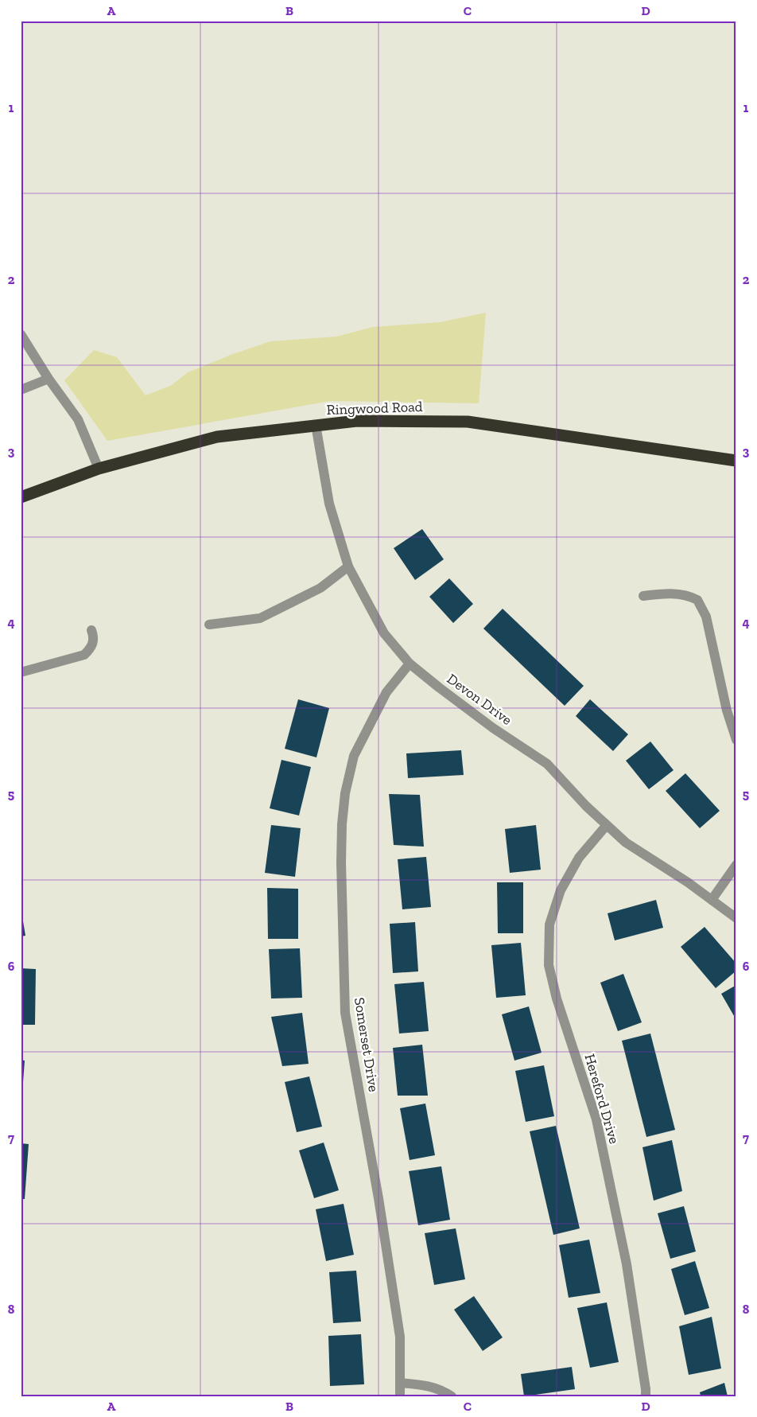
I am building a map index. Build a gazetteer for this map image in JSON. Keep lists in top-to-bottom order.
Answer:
{
  "streets": {
    "highway": ["Ringwood Road"],
    "street": ["Devon Drive", "Somerset Drive", "Hereford Drive"]
  },
  "crossings": [
    ["Ringwood Road", "Devon Drive"],
    ["Devon Drive", "Somerset Drive"],
    ["Devon Drive", "Hereford Drive"]
  ],
  "grid": {
    "columns": [
      "A",
      "B",
      "C",
      "D"
    ],
    "rows": [
      "1",
      "2",
      "3",
      "4",
      "5",
      "6",
      "7",
      "8"
    ]
  }
}
